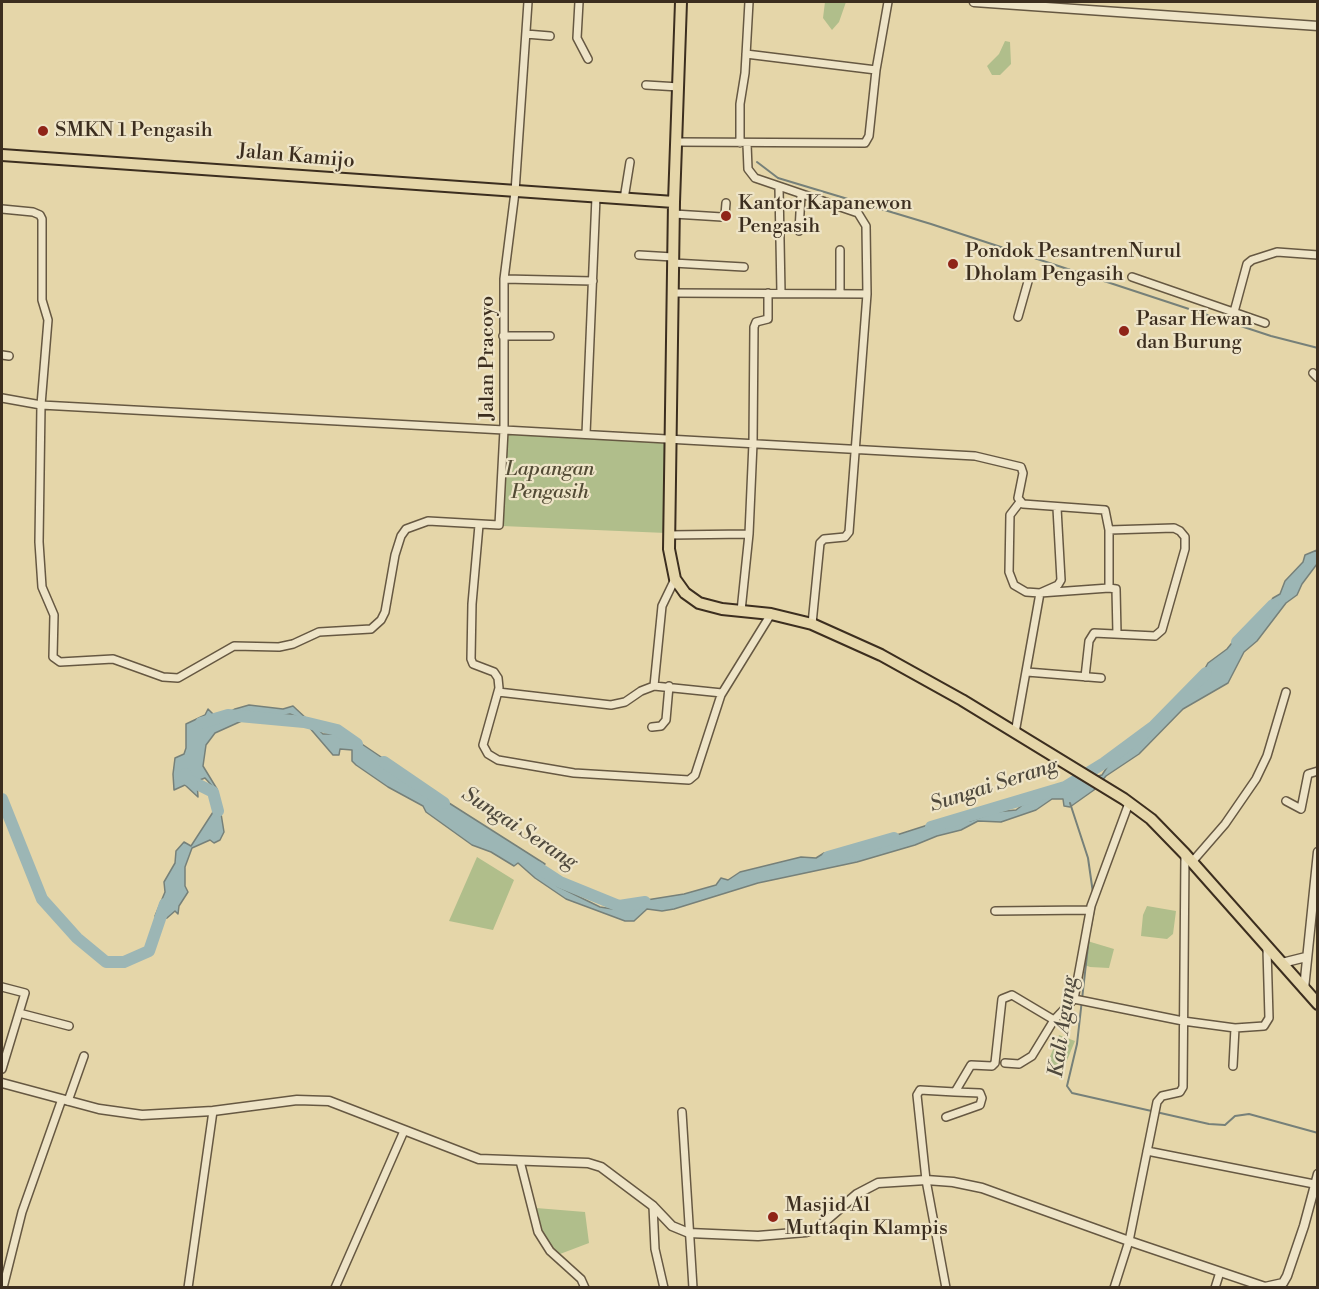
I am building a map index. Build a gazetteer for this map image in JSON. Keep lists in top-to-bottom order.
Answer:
{
  "streets": {
    "main road": ["Jalan Kamijo"],
    "street": ["Jalan Pracoyo"]
  },
  "crossings": [
    ["Jalan Kamijo", "Jalan Pracoyo"]
  ],
  "water": ["Sungai Serang", "Kali Agung"],
  "parks": ["Lapangan Pengasih"],
  "places": [
    "SMKN 1 Pengasih",
    "Kantor Kapanewon Pengasih",
    "Pondok PesantrenNurul Dholam Pengasih",
    "Pasar Hewan dan Burung",
    "Masjid Al Muttaqin Klampis"
  ]
}
